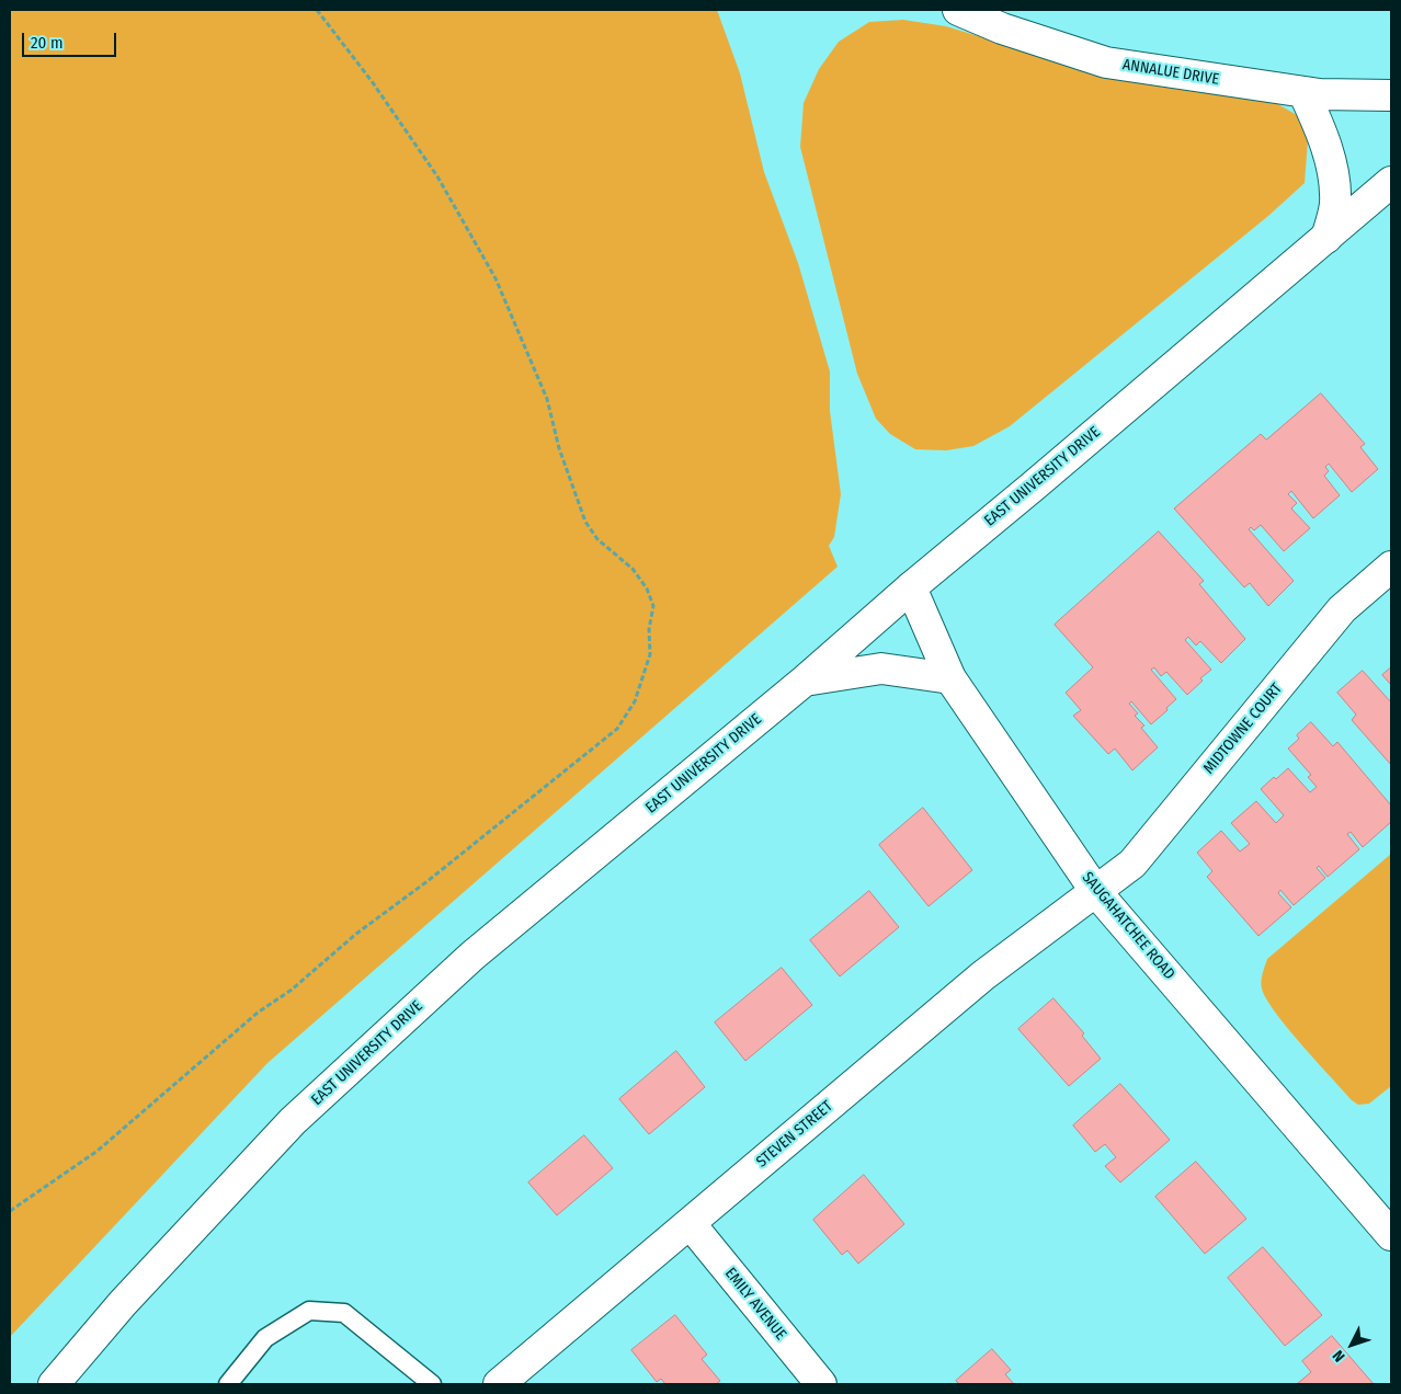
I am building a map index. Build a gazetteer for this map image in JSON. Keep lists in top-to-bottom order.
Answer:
{
  "streets": {
    "street": [
      "ANNALUE DRIVE",
      "EAST UNIVERSITY DRIVE",
      "MIDTOWNE COURT",
      "SAUGAHATCHEE ROAD",
      "STEVEN STREET",
      "EMILY AVENUE"
    ]
  },
  "crossings": [
    ["EAST UNIVERSITY DRIVE", "SAUGAHATCHEE ROAD"],
    ["MIDTOWNE COURT", "SAUGAHATCHEE ROAD"],
    ["MIDTOWNE COURT", "STEVEN STREET"],
    ["SAUGAHATCHEE ROAD", "STEVEN STREET"],
    ["STEVEN STREET", "EMILY AVENUE"]
  ],
  "scale_bar": "20 m",
  "north": "bottom left"
}
